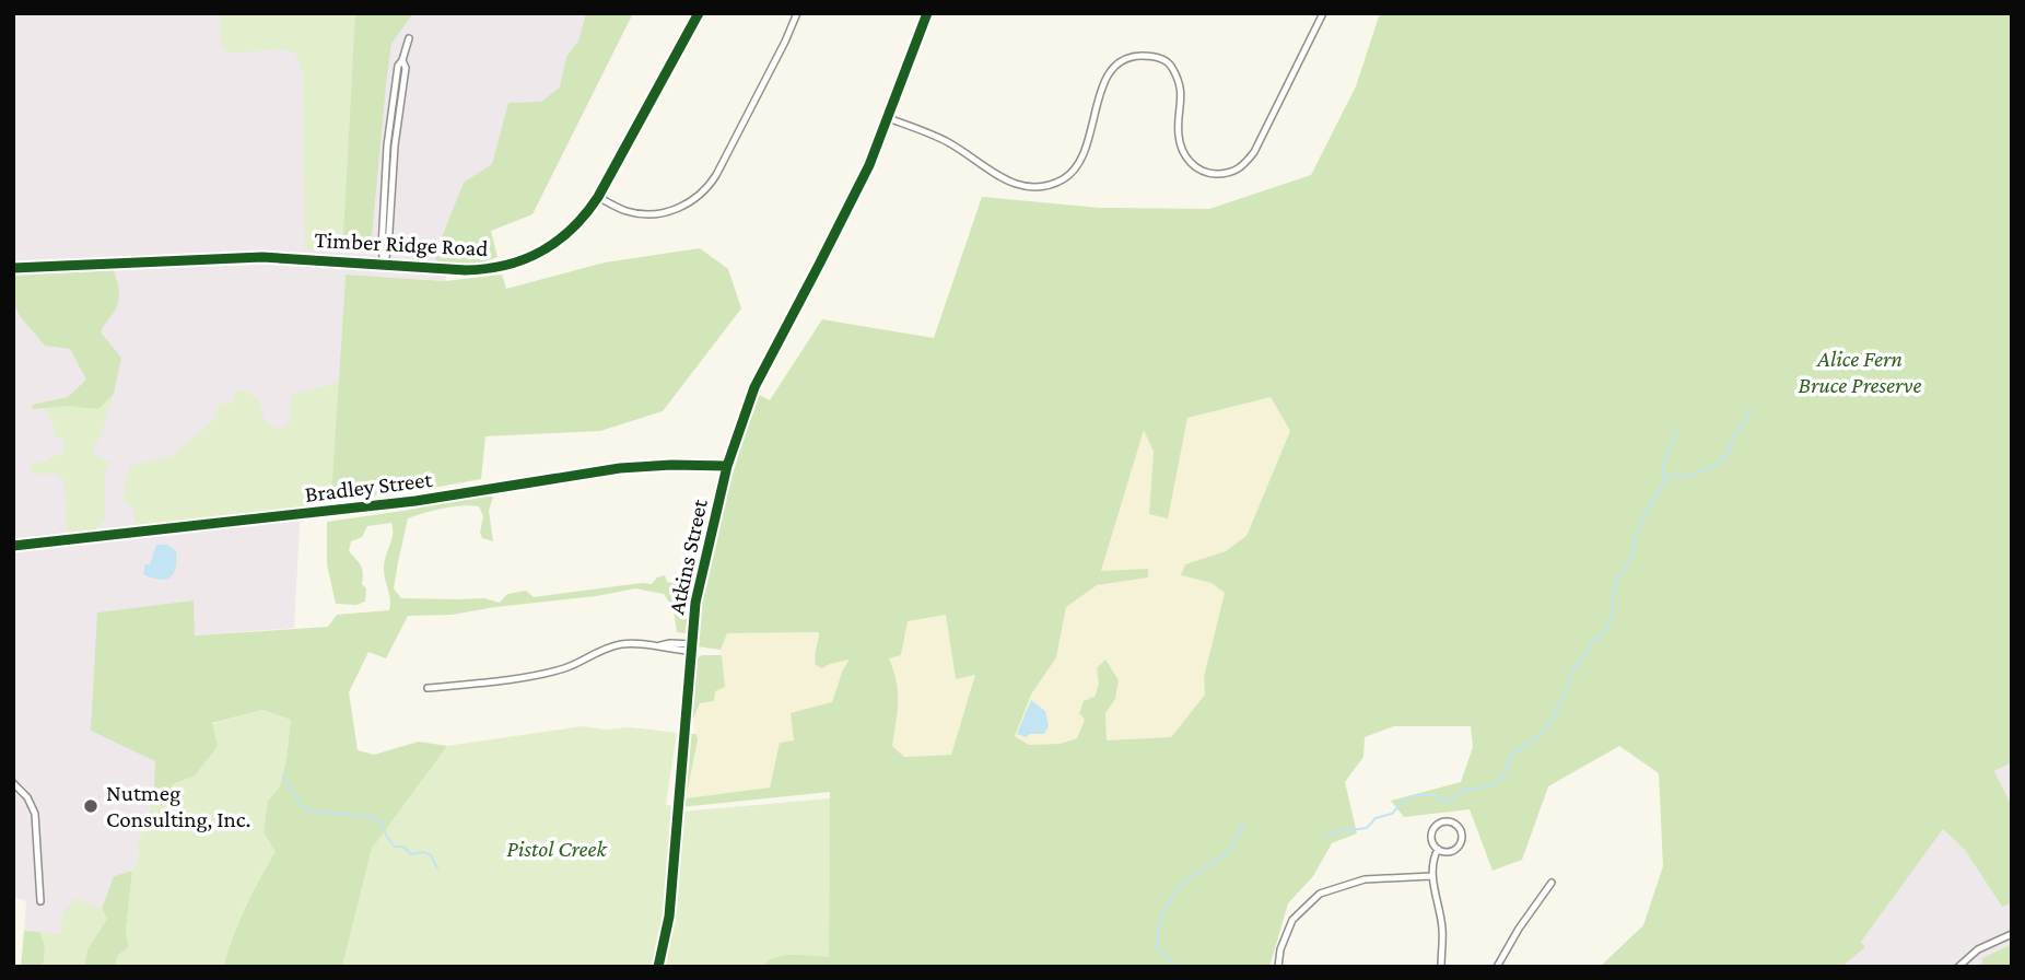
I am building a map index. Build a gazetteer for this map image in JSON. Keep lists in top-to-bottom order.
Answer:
{
  "streets": {
    "street": ["Timber Ridge Road", "Bradley Street", "Atkins Street"]
  },
  "crossings": [
    ["Bradley Street", "Atkins Street"]
  ],
  "parks": ["Alice Fern Bruce Preserve", "Pistol Creek"],
  "places": ["Nutmeg Consulting, Inc."]
}
